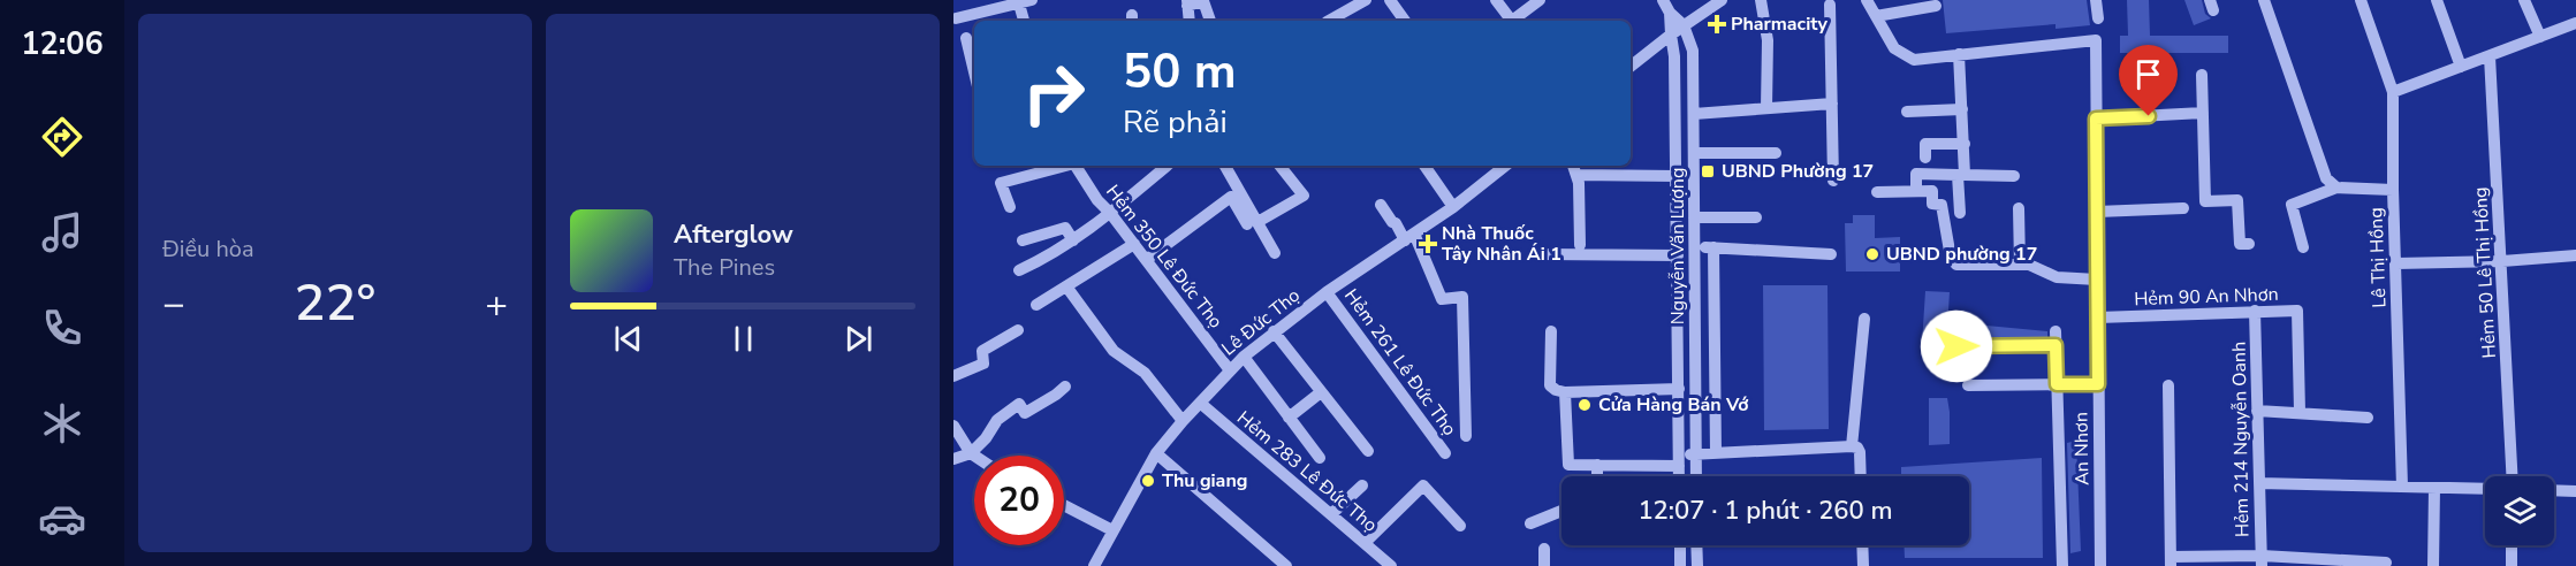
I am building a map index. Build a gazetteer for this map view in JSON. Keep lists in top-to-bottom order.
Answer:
{
  "streets": {
    "street": [
      "Nguyễn Văn Lượng",
      "Hẻm 350 Lê Đức Thọ",
      "Lê Thị Hồng",
      "Hẻm 50 Lê Thị Hồng",
      "Hẻm 90 An Nhơn",
      "Lê Đức Thọ",
      "Hẻm 261 Lê Đức Thọ",
      "Hẻm 214 Nguyễn Oanh",
      "An Nhơn",
      "Hẻm 283 Lê Đức Thọ"
    ]
  },
  "crossings": [
    ["Hẻm 350 Lê Đức Thọ", "Lê Đức Thọ"],
    ["Hẻm 90 An Nhơn", "Hẻm 214 Nguyễn Oanh"],
    ["Hẻm 90 An Nhơn", "An Nhơn"],
    ["Lê Đức Thọ", "Hẻm 261 Lê Đức Thọ"],
    ["Lê Đức Thọ", "Hẻm 283 Lê Đức Thọ"]
  ],
  "places": {
    "health": ["Pharmacity", "Nhà Thuốc Tây Nhân Ái 1"],
    "transit": ["UBND Phường 17"],
    "other": ["UBND phường 17", "Cửa Hàng Bán Vớ", "Thu giang"]
  },
  "page": {
    "tabs": "12:06",
    "tile": "Điều hòa",
    "turn": ["50 m", "Rẽ phải"],
    "song": ["Afterglow", "The Pines"],
    "heat": ["−", "22°", "+"],
    "limit": "20",
    "trip": "12:07 · 1 phút · 260 m"
  }
}
